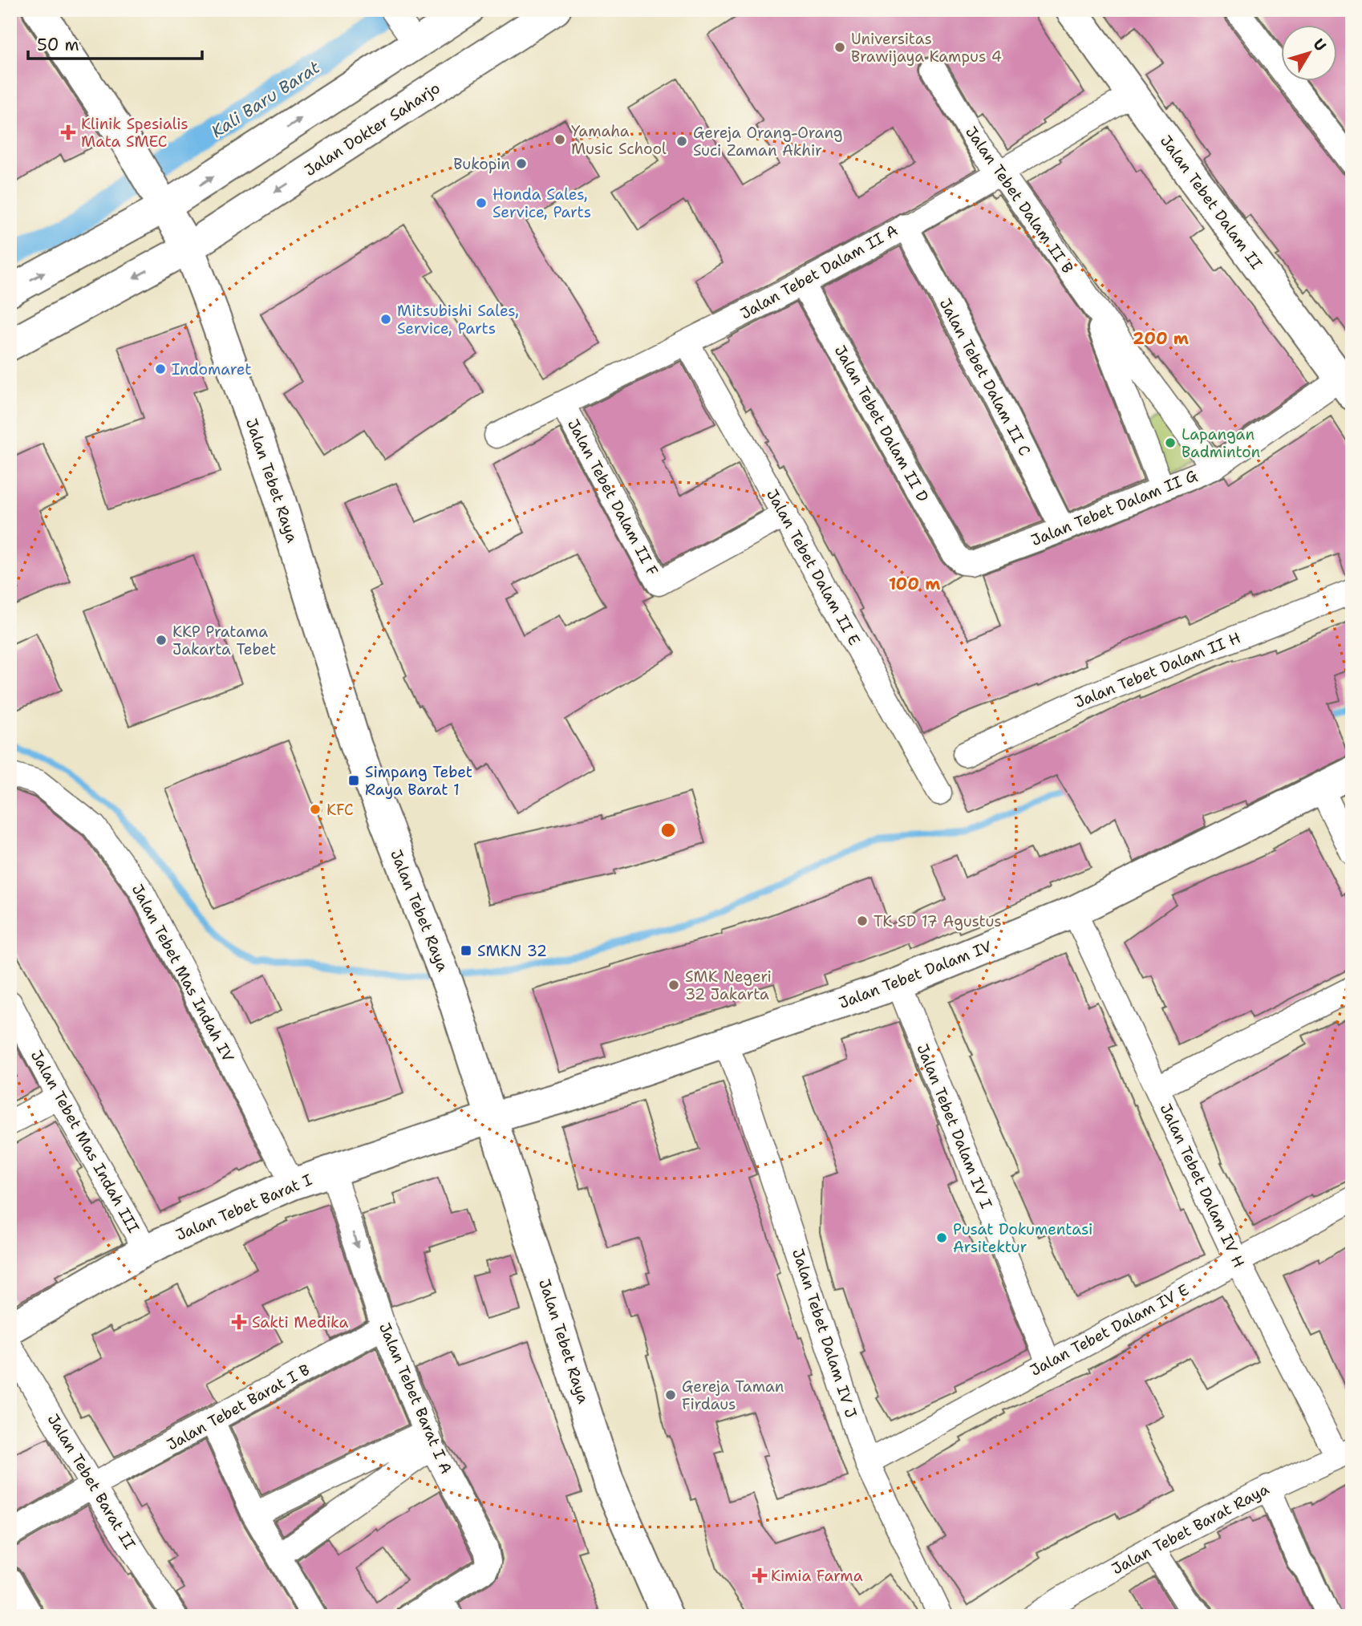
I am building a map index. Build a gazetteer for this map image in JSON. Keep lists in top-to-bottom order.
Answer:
{
  "streets": {
    "main road": [
      "Jalan Dokter Saharjo",
      "Jalan Tebet Dalam II",
      "Jalan Tebet Raya",
      "Jalan Tebet Dalam IV",
      "Jalan Tebet Barat I"
    ],
    "street": [
      "Jalan Tebet Dalam II B",
      "Jalan Tebet Dalam II A",
      "Jalan Tebet Dalam II C",
      "Jalan Tebet Dalam II D",
      "Jalan Tebet Dalam II F",
      "Jalan Tebet Dalam II G",
      "Jalan Tebet Dalam II E",
      "Jalan Tebet Dalam II H",
      "Jalan Tebet Mas Indah IV",
      "Jalan Tebet Dalam IV I",
      "Jalan Tebet Mas Indah III",
      "Jalan Tebet Dalam IV H",
      "Jalan Tebet Dalam IV E",
      "Jalan Tebet Dalam IV J",
      "Jalan Tebet Barat I A",
      "Jalan Tebet Barat I B",
      "Jalan Tebet Barat II",
      "Jalan Tebet Barat Raya"
    ]
  },
  "crossings": [
    ["Jalan Dokter Saharjo", "Jalan Tebet Raya"],
    ["Jalan Tebet Dalam II B", "Jalan Tebet Dalam II A"],
    ["Jalan Tebet Dalam II B", "Jalan Tebet Dalam II G"],
    ["Jalan Tebet Dalam II", "Jalan Tebet Dalam II A"],
    ["Jalan Tebet Dalam II", "Jalan Tebet Dalam II G"],
    ["Jalan Tebet Dalam II A", "Jalan Tebet Dalam II C"],
    ["Jalan Tebet Dalam II A", "Jalan Tebet Dalam II D"],
    ["Jalan Tebet Dalam II A", "Jalan Tebet Dalam II F"],
    ["Jalan Tebet Dalam II A", "Jalan Tebet Dalam II E"],
    ["Jalan Tebet Dalam II C", "Jalan Tebet Dalam II G"],
    ["Jalan Tebet Dalam II D", "Jalan Tebet Dalam II G"],
    ["Jalan Tebet Raya", "Jalan Tebet Dalam IV"],
    ["Jalan Tebet Raya", "Jalan Tebet Barat I"],
    ["Jalan Tebet Dalam II F", "Jalan Tebet Dalam II E"],
    ["Jalan Tebet Mas Indah IV", "Jalan Tebet Barat I"],
    ["Jalan Tebet Dalam IV", "Jalan Tebet Dalam IV I"],
    ["Jalan Tebet Dalam IV", "Jalan Tebet Dalam IV H"],
    ["Jalan Tebet Dalam IV", "Jalan Tebet Barat I"],
    ["Jalan Tebet Dalam IV", "Jalan Tebet Dalam IV J"],
    ["Jalan Tebet Dalam IV I", "Jalan Tebet Dalam IV E"],
    ["Jalan Tebet Mas Indah III", "Jalan Tebet Barat I"],
    ["Jalan Tebet Dalam IV H", "Jalan Tebet Dalam IV E"],
    ["Jalan Tebet Dalam IV H", "Jalan Tebet Barat Raya"],
    ["Jalan Tebet Barat I", "Jalan Tebet Barat I A"],
    ["Jalan Tebet Dalam IV E", "Jalan Tebet Dalam IV J"],
    ["Jalan Tebet Barat I A", "Jalan Tebet Barat I B"],
    ["Jalan Tebet Barat I B", "Jalan Tebet Barat II"]
  ],
  "water": ["Kali Baru Barat"],
  "places": {
    "other": [
      "Universitas Brawijaya Kampus 4",
      "Yamaha Music School",
      "Gereja Orang-Orang Suci Zaman Akhir",
      "Bukopin",
      "Honda Sales, Service, Parts",
      "Mitsubishi Sales, Service, Parts",
      "Indomaret",
      "Lapangan Badminton",
      "KKP Pratama Jakarta Tebet",
      "KFC",
      "TK SD 17 Agustus",
      "SMK Negeri 32 Jakarta",
      "Pusat Dokumentasi Arsitektur",
      "Gereja Taman Firdaus"
    ],
    "health": ["Klinik Spesialis Mata SMEC", "Sakti Medika", "Kimia Farma"],
    "transit": ["Simpang Tebet Raya Barat 1", "SMKN 32"]
  },
  "scale_bar": "50 m",
  "north": "top right",
  "rings": ["200 m", "100 m"]
}
